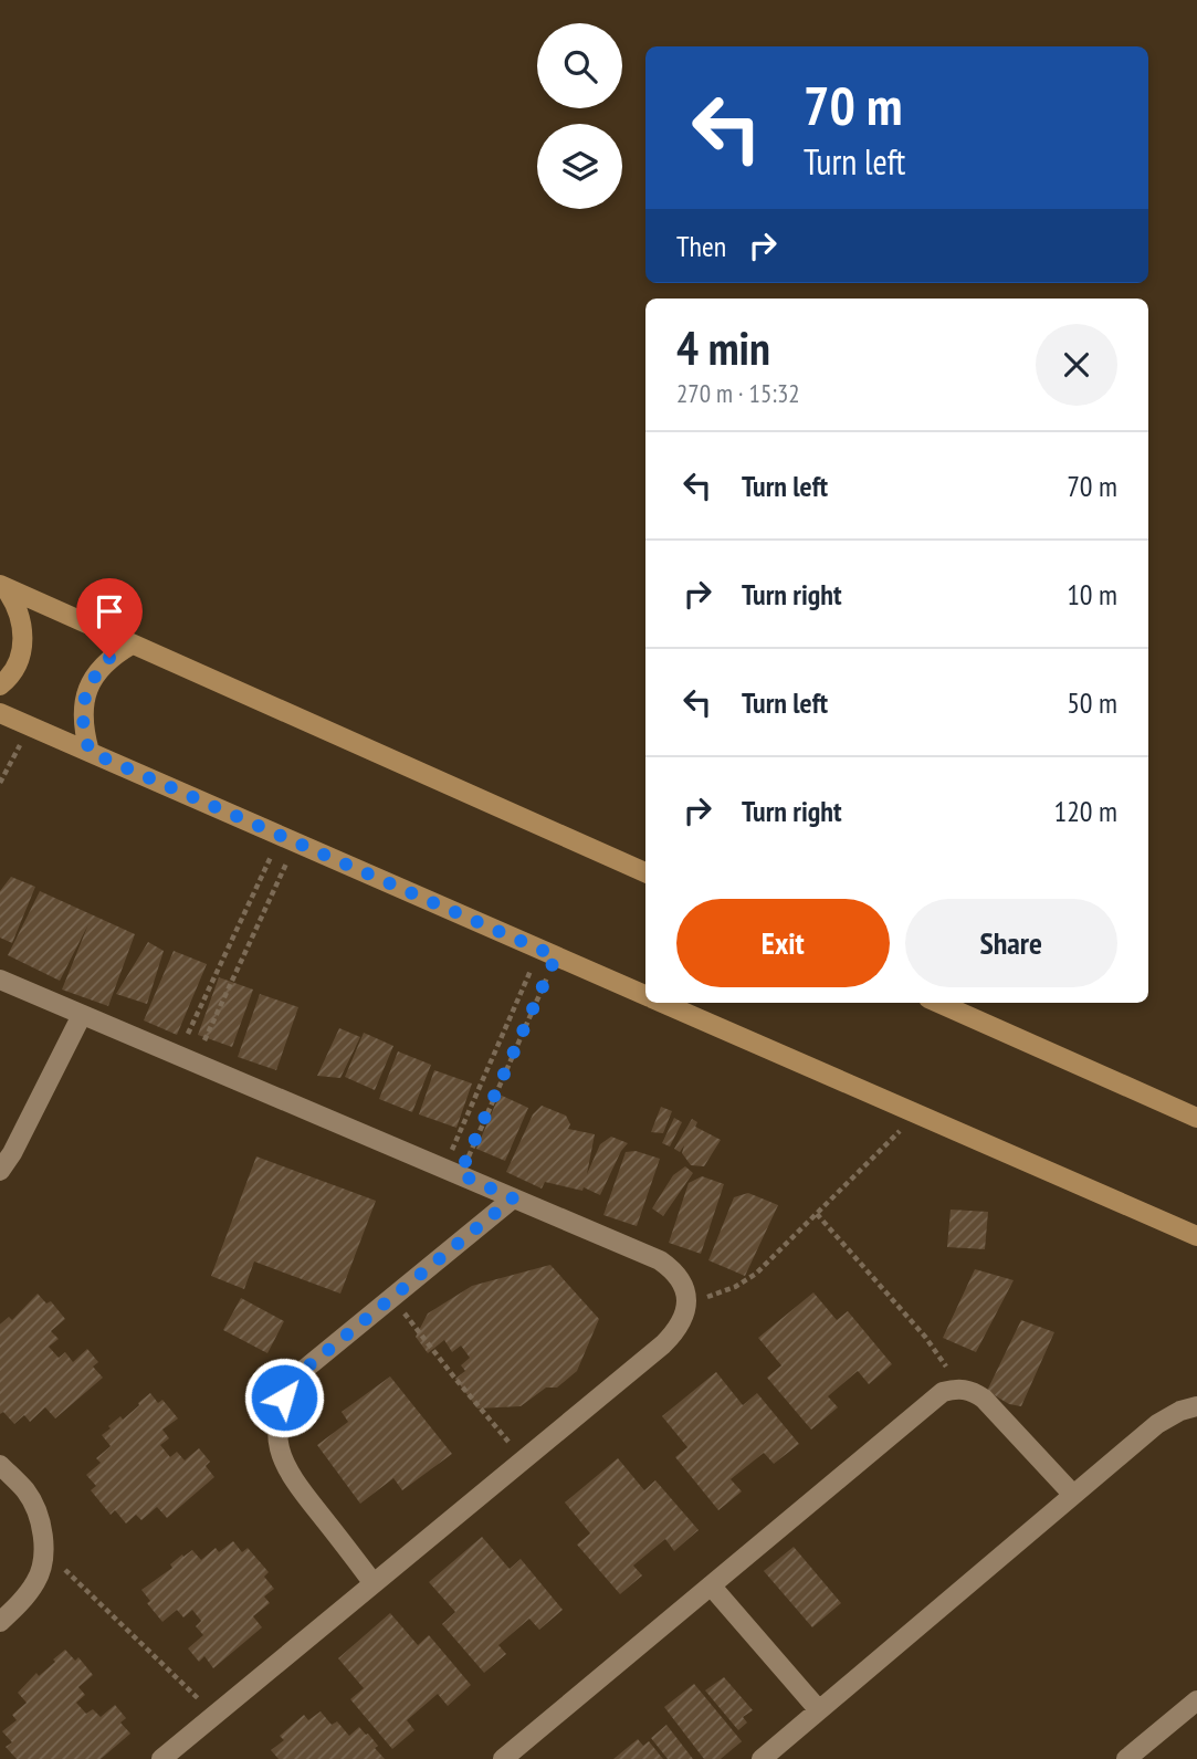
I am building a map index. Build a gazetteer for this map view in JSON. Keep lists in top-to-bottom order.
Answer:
{
  "page": {
    "turn": ["70 m", "Turn left"],
    "then": "Then",
    "heading": ["4 min", "270 m · 15:32"],
    "list": [
      {
        "name": "Turn left",
        "value": "70 m"
      },
      {
        "name": "Turn right",
        "value": "10 m"
      },
      {
        "name": "Turn left",
        "value": "50 m"
      },
      {
        "name": "Turn right",
        "value": "120 m"
      }
    ],
    "buttons": ["Exit", "Share"]
  }
}
